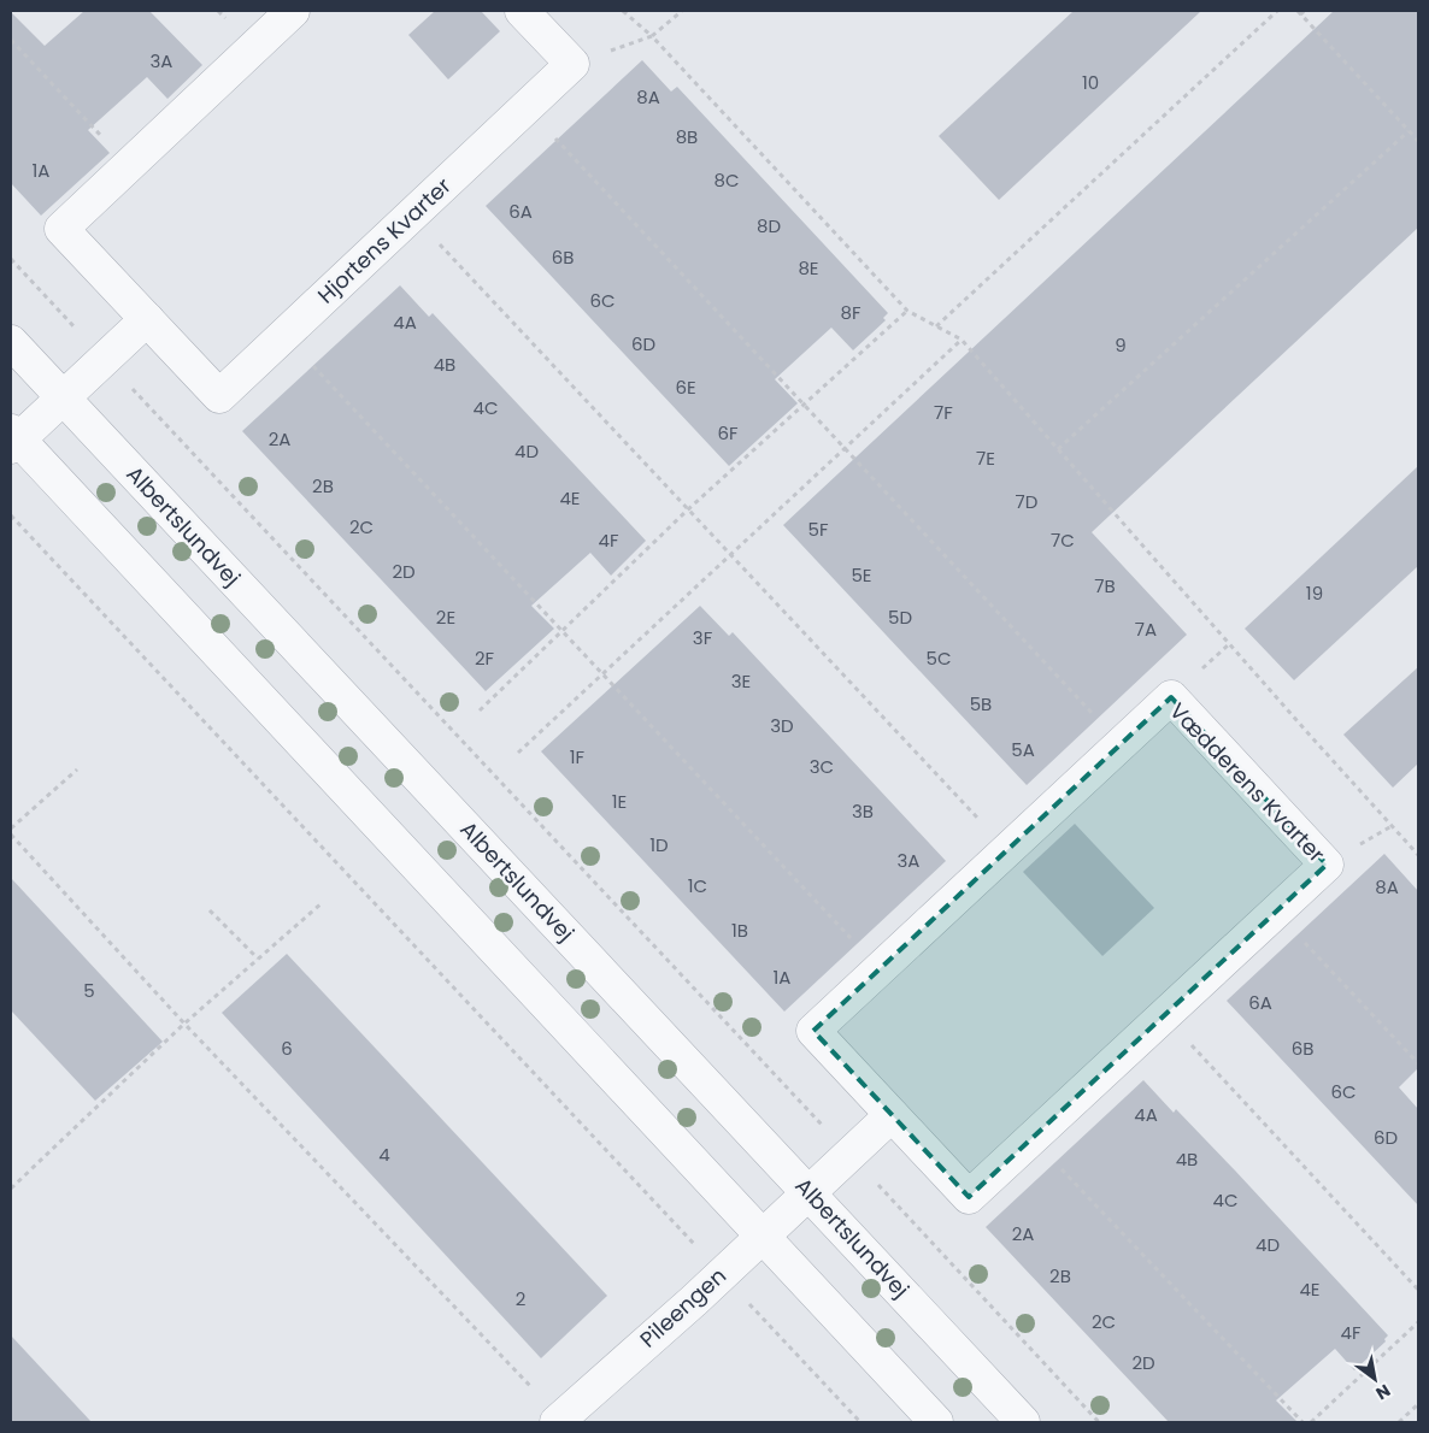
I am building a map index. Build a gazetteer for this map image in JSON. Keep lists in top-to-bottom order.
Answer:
{
  "streets": {
    "street": [
      "Hjortens Kvarter",
      "Albertslundvej",
      "Vædderens Kvarter",
      "Pileengen"
    ]
  },
  "crossings": [
    ["Albertslundvej", "Pileengen"]
  ],
  "house_numbers": [
    "3A",
    "10",
    "8A",
    "8B",
    "1A",
    "8C",
    "6A",
    "8D",
    "6B",
    "8E",
    "6C",
    "8F",
    "4A",
    "6D",
    "9",
    "4B",
    "6E",
    "4C",
    "7F",
    "6F",
    "2A",
    "4D",
    "7E",
    "2B",
    "4E",
    "7D",
    "2C",
    "5F",
    "4F",
    "7C",
    "2D",
    "5E",
    "7B",
    "19",
    "2E",
    "5D",
    "7A",
    "3F",
    "2F",
    "5C",
    "3E",
    "5B",
    "3D",
    "5A",
    "1F",
    "3C",
    "1E",
    "3B",
    "1D",
    "3A",
    "1C",
    "8A",
    "1B",
    "1A",
    "5",
    "6A",
    "6",
    "6B",
    "6C",
    "4A",
    "6D",
    "4",
    "4B",
    "4C",
    "2A",
    "4D",
    "2B",
    "4E",
    "2",
    "2C",
    "4F",
    "2D"
  ],
  "north": "bottom right"
}
